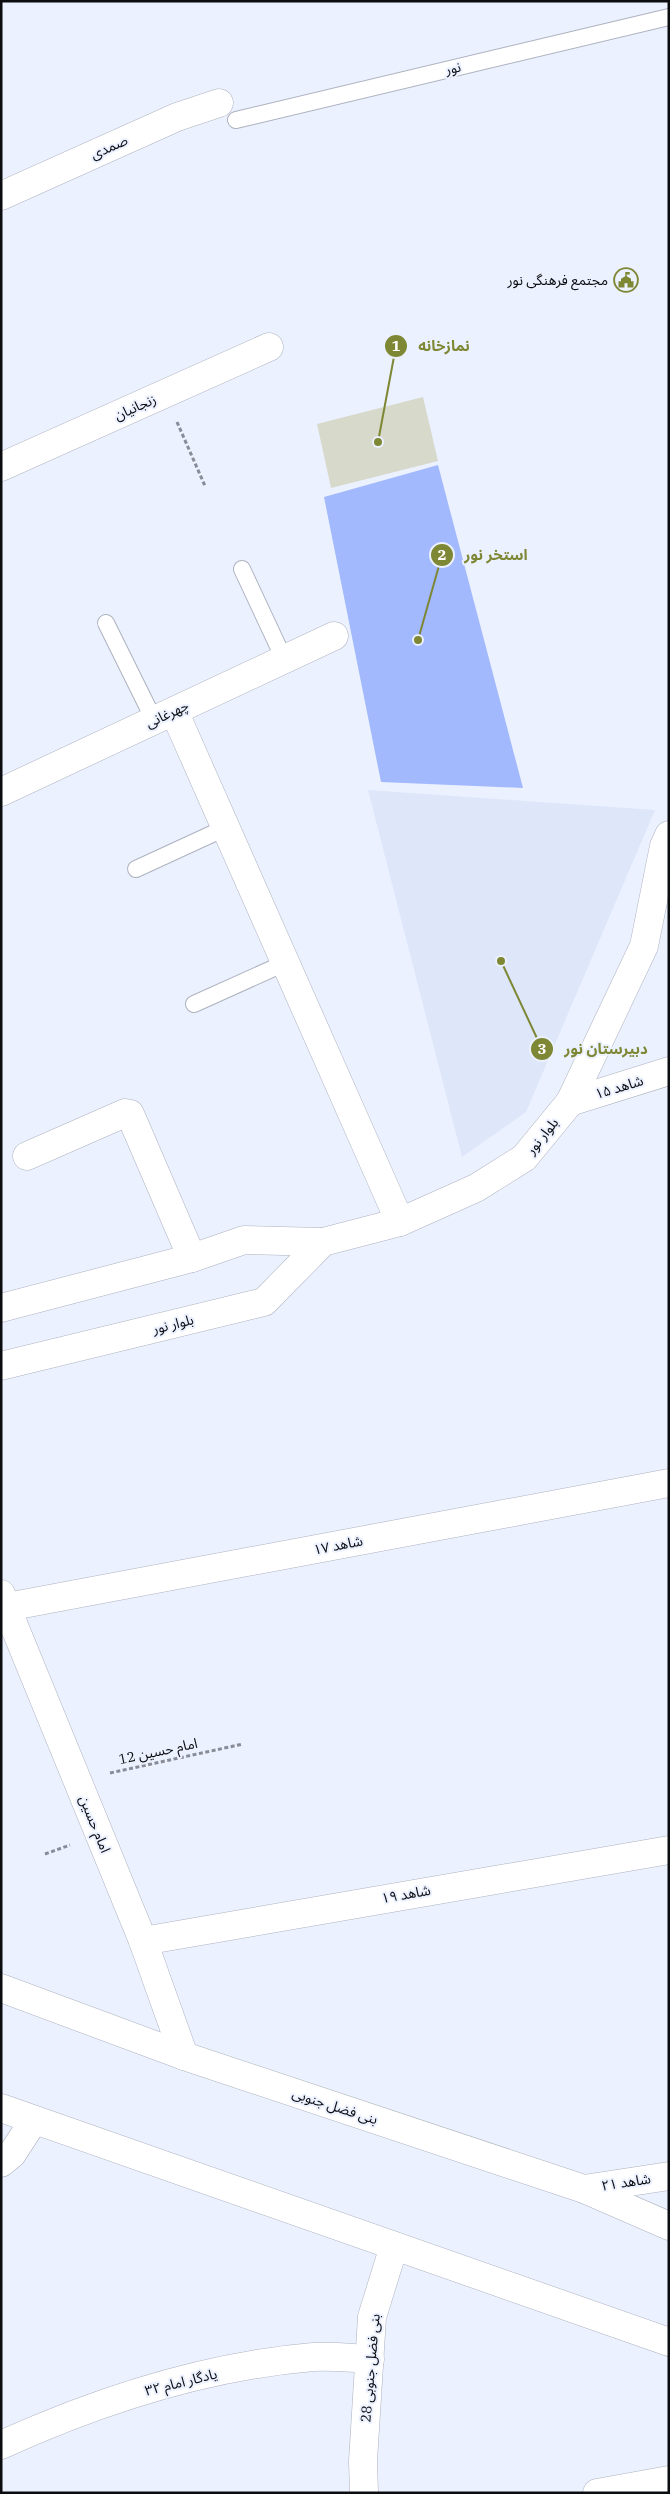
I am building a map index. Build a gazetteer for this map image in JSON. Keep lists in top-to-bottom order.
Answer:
{
  "streets": {
    "street": [
      "صمدی",
      "زنجانیان",
      "چهرغانی",
      "شاهد ۱۵",
      "بلوار نور",
      "شاهد ۱۷",
      "امام حسین",
      "شاهد ۱۹",
      "بنی فضل جنوبی",
      "شاهد ۲۱",
      "بنی فضل جنوبی 28",
      "یادگار امام ۳۲"
    ],
    "lane": ["نور"],
    "path": ["امام حسین 12"]
  },
  "crossings": [
    ["نور", "صمدی"],
    ["شاهد ۱۵", "بلوار نور"],
    ["شاهد ۱۷", "امام حسین"],
    ["امام حسین 12", "امام حسین"],
    ["امام حسین", "شاهد ۱۹"],
    ["امام حسین", "بنی فضل جنوبی"],
    ["بنی فضل جنوبی", "شاهد ۲۱"],
    ["بنی فضل جنوبی 28", "یادگار امام ۳۲"]
  ],
  "places": {
    "public building": ["مجتمع فرهنگی نور"],
    "other": ["نمازخانه", "استخر نور", "دبیرستان نور"]
  }
}
